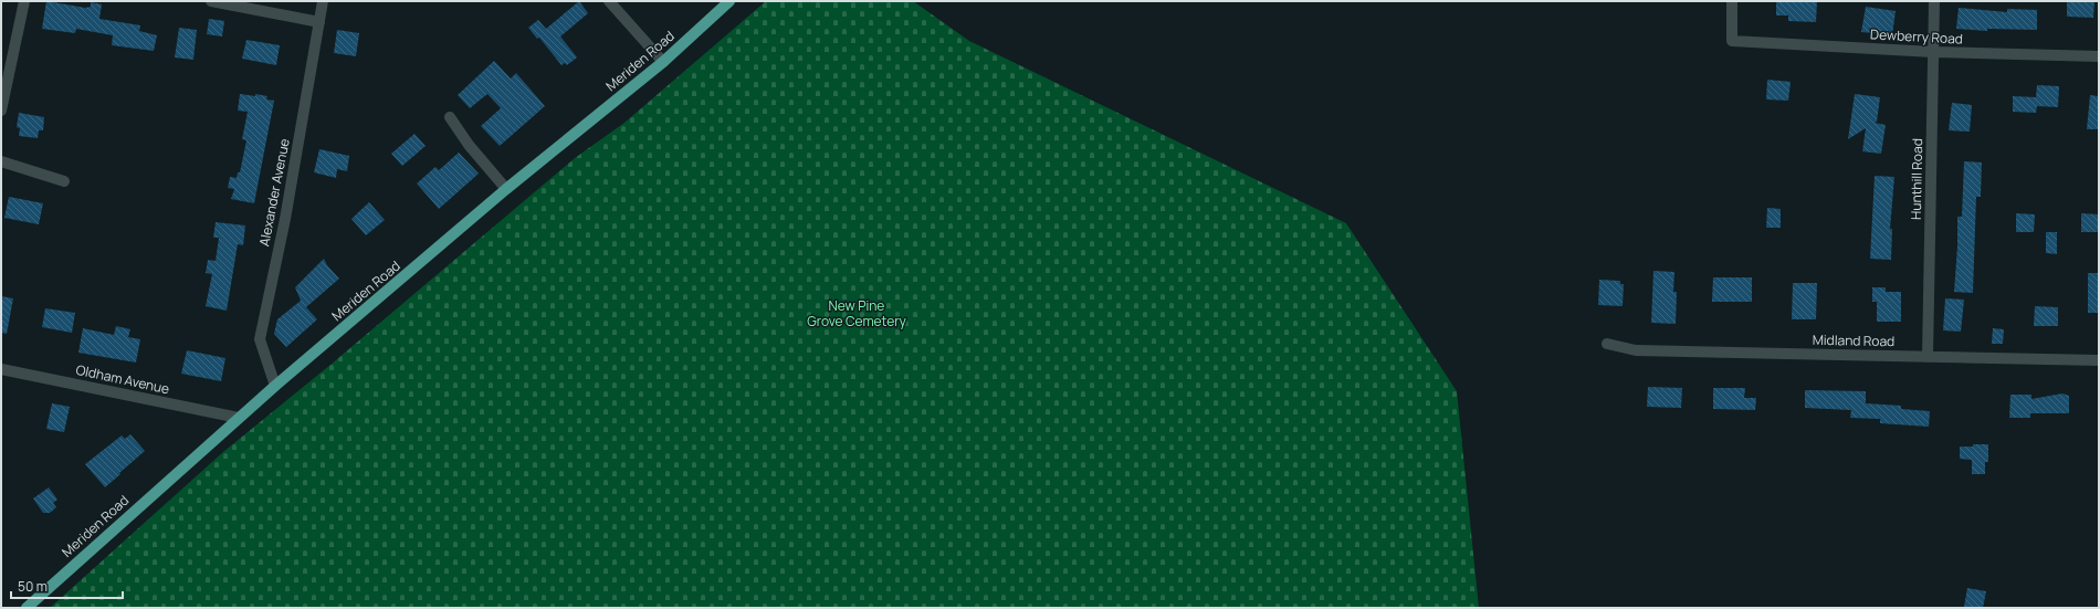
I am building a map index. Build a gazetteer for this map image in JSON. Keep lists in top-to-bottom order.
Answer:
{
  "streets": {
    "main road": ["Meriden Road"],
    "street": [
      "Dewberry Road",
      "Hunthill Road",
      "Alexander Avenue",
      "Midland Road",
      "Oldham Avenue"
    ]
  },
  "crossings": [
    ["Dewberry Road", "Hunthill Road"],
    ["Meriden Road", "Alexander Avenue"],
    ["Meriden Road", "Oldham Avenue"],
    ["Hunthill Road", "Midland Road"]
  ],
  "parks": ["New Pine Grove Cemetery"],
  "scale_bar": "50 m"
}
